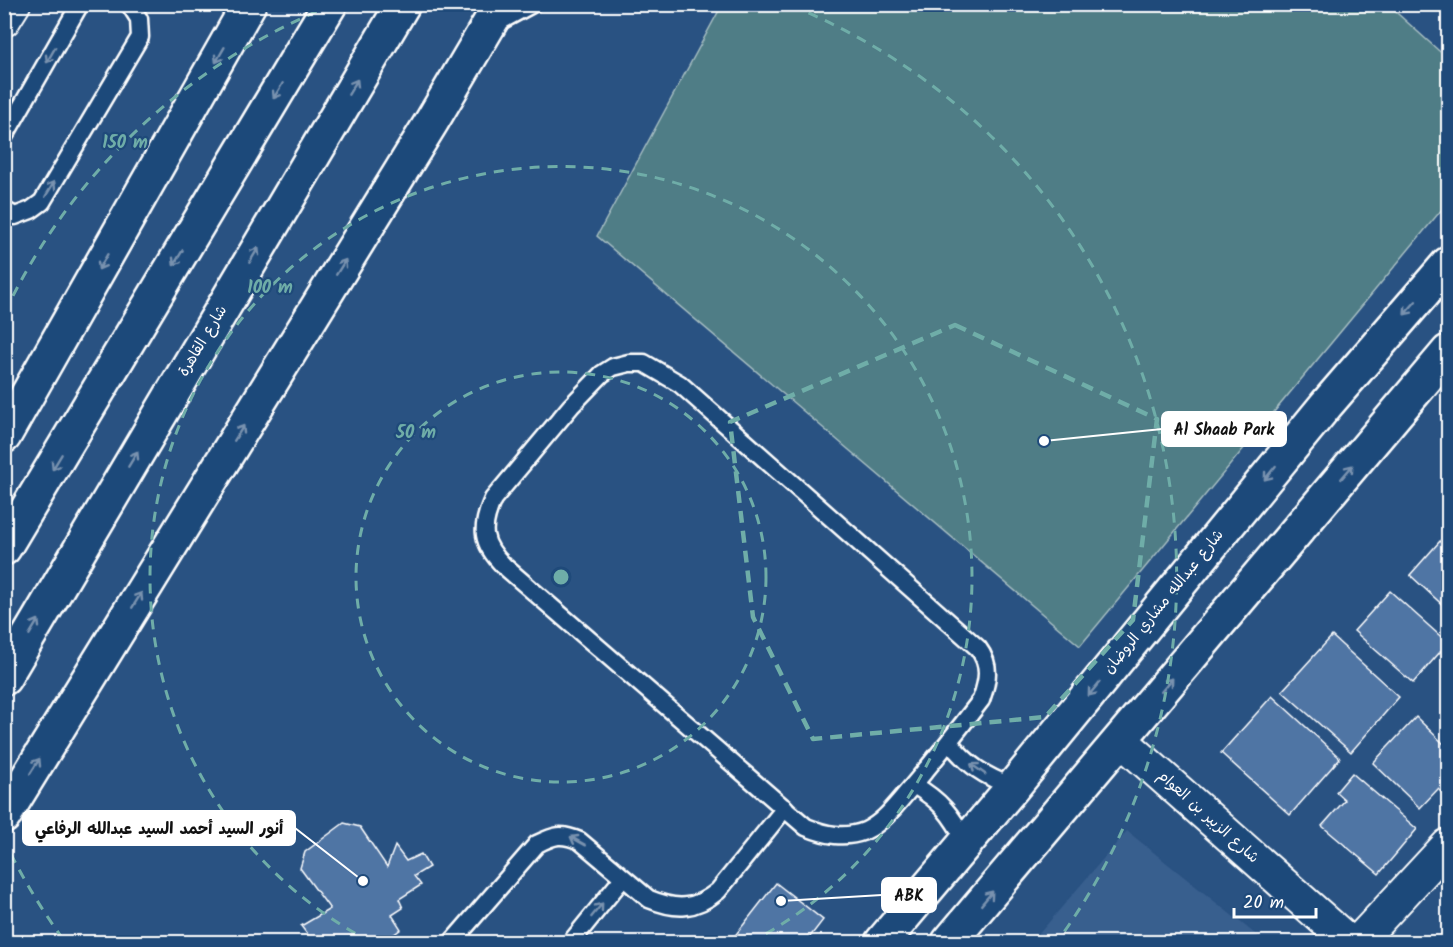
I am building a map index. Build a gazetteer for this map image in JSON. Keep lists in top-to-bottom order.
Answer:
{
  "streets": {
    "main road": ["شارع القاهرة", "شارع عبدالله مشاري الروضان"],
    "street": ["شارع الزبير بن العوام"]
  },
  "places": ["Al Shaab Park", "أنور السيد أحمد السيد عبدالله الرفاعي", "ABK"],
  "scale_bar": "20 m",
  "rings": ["150 m", "100 m", "50 m"]
}
